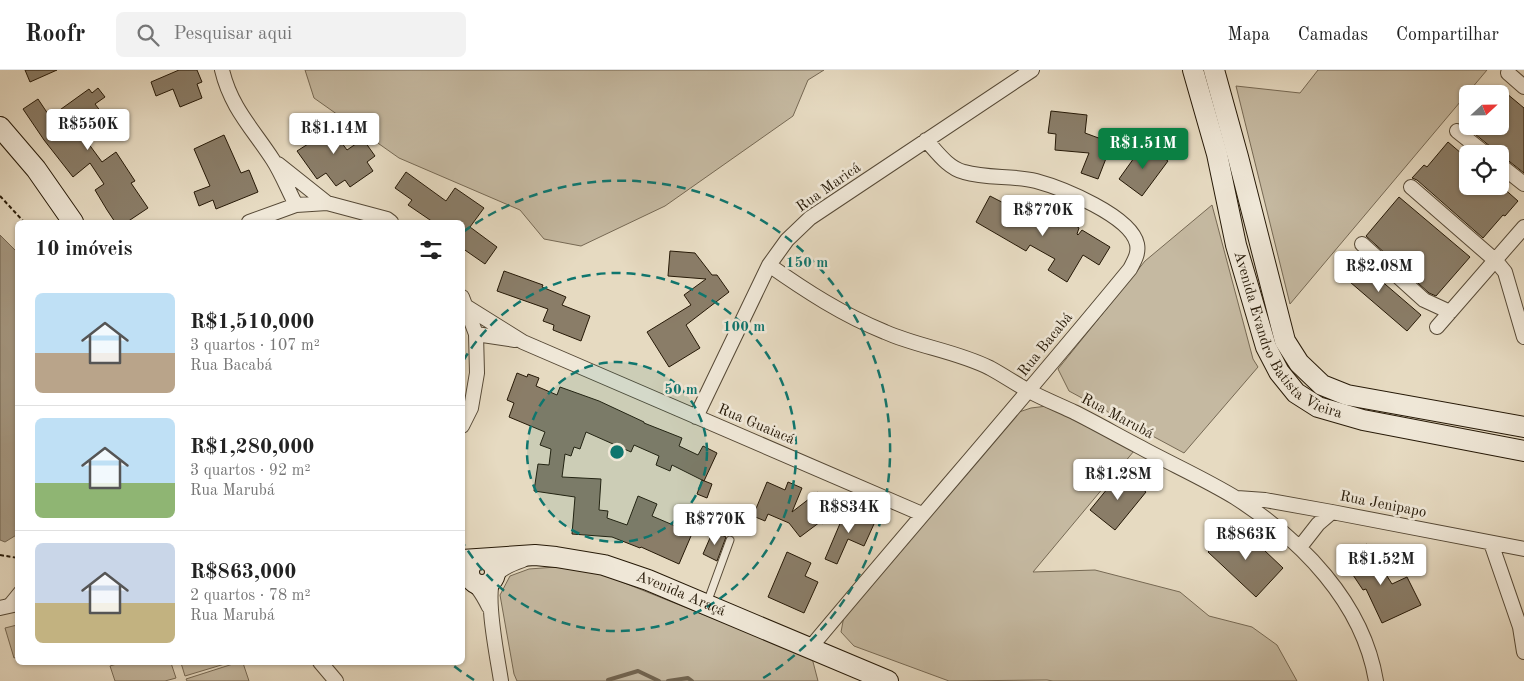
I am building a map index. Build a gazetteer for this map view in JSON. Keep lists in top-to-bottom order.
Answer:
{
  "streets": {
    "main road": ["Avenida Evandro Batista Vieira", "Avenida Araçá"],
    "street": [
      "Rua Maricá",
      "Rua Bacabá",
      "Rua Marubá",
      "Rua Guaiacá",
      "Rua Jenipapo"
    ]
  },
  "crossings": [
    ["Rua Maricá", "Rua Bacabá"],
    ["Rua Maricá", "Rua Marubá"],
    ["Rua Maricá", "Rua Guaiacá"],
    ["Rua Bacabá", "Rua Marubá"],
    ["Rua Bacabá", "Rua Guaiacá"],
    ["Rua Bacabá", "Avenida Araçá"],
    ["Rua Marubá", "Rua Jenipapo"]
  ],
  "north": "right",
  "page": {
    "header": "Roofr",
    "search": "Pesquisar aqui",
    "nav": ["Mapa", "Camadas", "Compartilhar"],
    "price": [
      "R$550K",
      "R$1.14M",
      "R$1.51M",
      "R$770K",
      "R$2.08M",
      "R$1.28M",
      "R$834K",
      "R$770K",
      "R$863K",
      "R$1.52M"
    ],
    "heading": "10 imóveis",
    "list": [
      {
        "name": "R$1,510,000",
        "note": "3 quartos · 107 m² · Rua Bacabá"
      },
      {
        "name": "R$1,280,000",
        "note": "3 quartos · 92 m² · Rua Marubá"
      },
      {
        "name": "R$863,000",
        "note": "2 quartos · 78 m² · Rua Marubá"
      }
    ]
  },
  "rings": ["150 m", "100 m", "50 m"]
}
